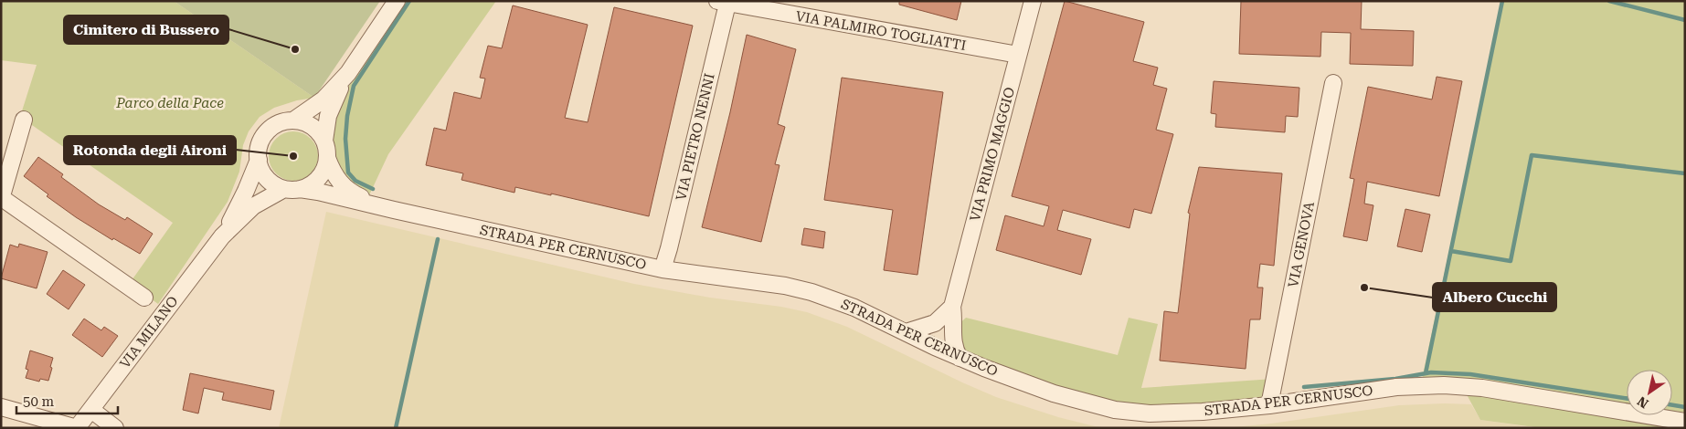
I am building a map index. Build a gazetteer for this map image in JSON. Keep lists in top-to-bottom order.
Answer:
{
  "streets": {
    "street": [
      "VIA PALMIRO TOGLIATTI",
      "VIA PIETRO NENNI",
      "VIA PRIMO MAGGIO",
      "VIA GENOVA",
      "STRADA PER CERNUSCO",
      "VIA MILANO"
    ]
  },
  "crossings": [
    ["VIA PALMIRO TOGLIATTI", "VIA PIETRO NENNI"],
    ["VIA PALMIRO TOGLIATTI", "VIA PRIMO MAGGIO"],
    ["VIA PIETRO NENNI", "STRADA PER CERNUSCO"],
    ["VIA PRIMO MAGGIO", "STRADA PER CERNUSCO"],
    ["VIA GENOVA", "STRADA PER CERNUSCO"],
    ["STRADA PER CERNUSCO", "VIA MILANO"]
  ],
  "parks": ["Parco della Pace"],
  "places": ["Cimitero di Bussero", "Rotonda degli Aironi", "Albero Cucchi"],
  "scale_bar": "50 m",
  "north": "bottom left"
}
